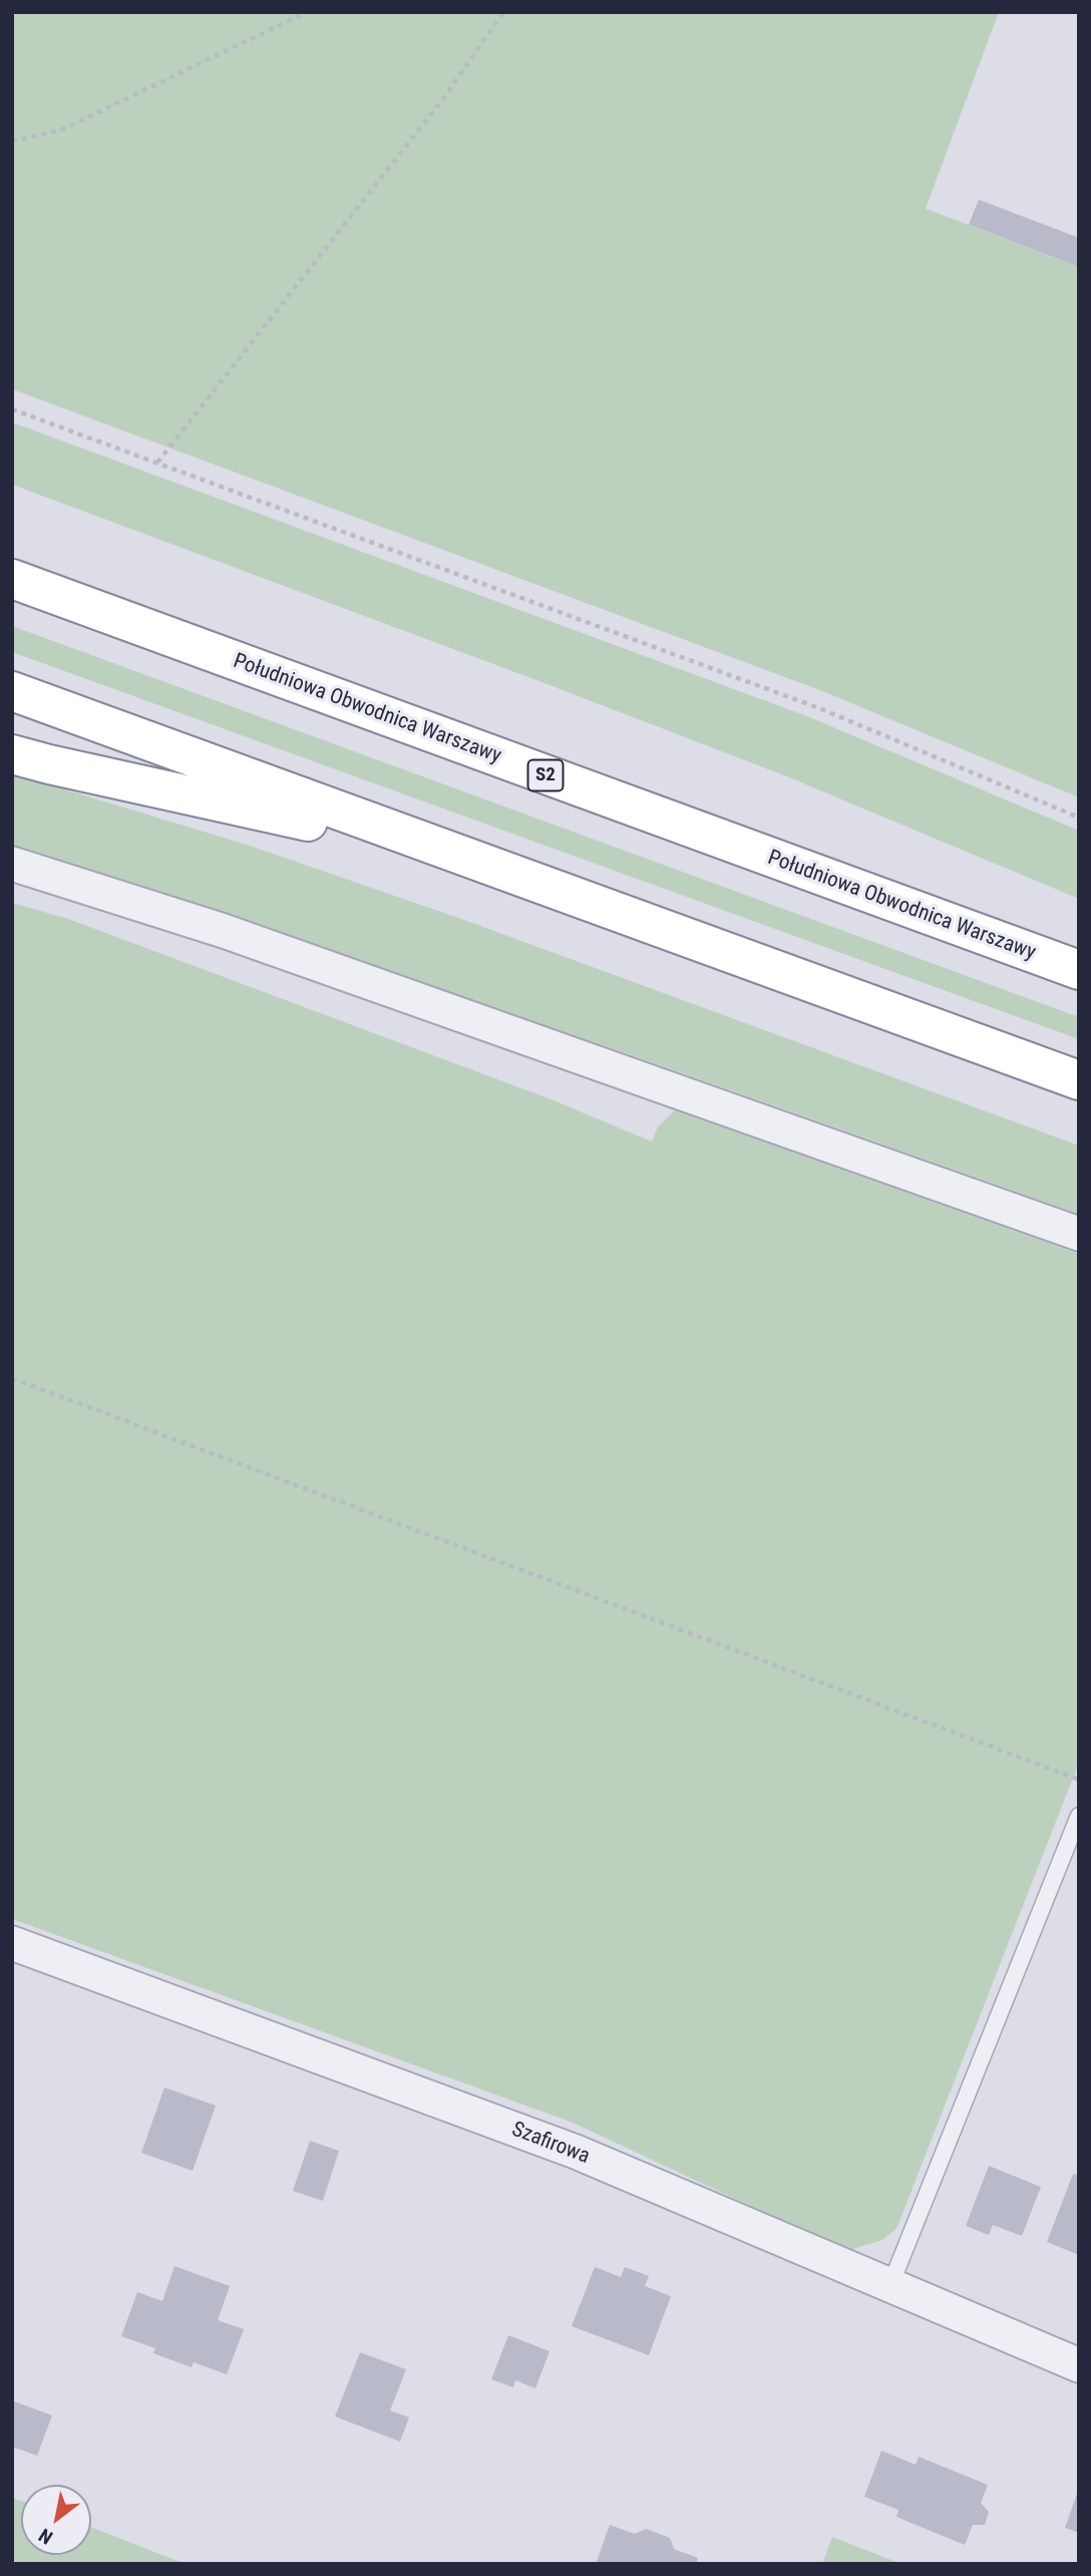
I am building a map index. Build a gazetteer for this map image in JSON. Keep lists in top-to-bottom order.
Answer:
{
  "streets": {
    "highway": ["Południowa Obwodnica Warszawy", "S2"],
    "street": ["Szafirowa"]
  },
  "north": "bottom left"
}
